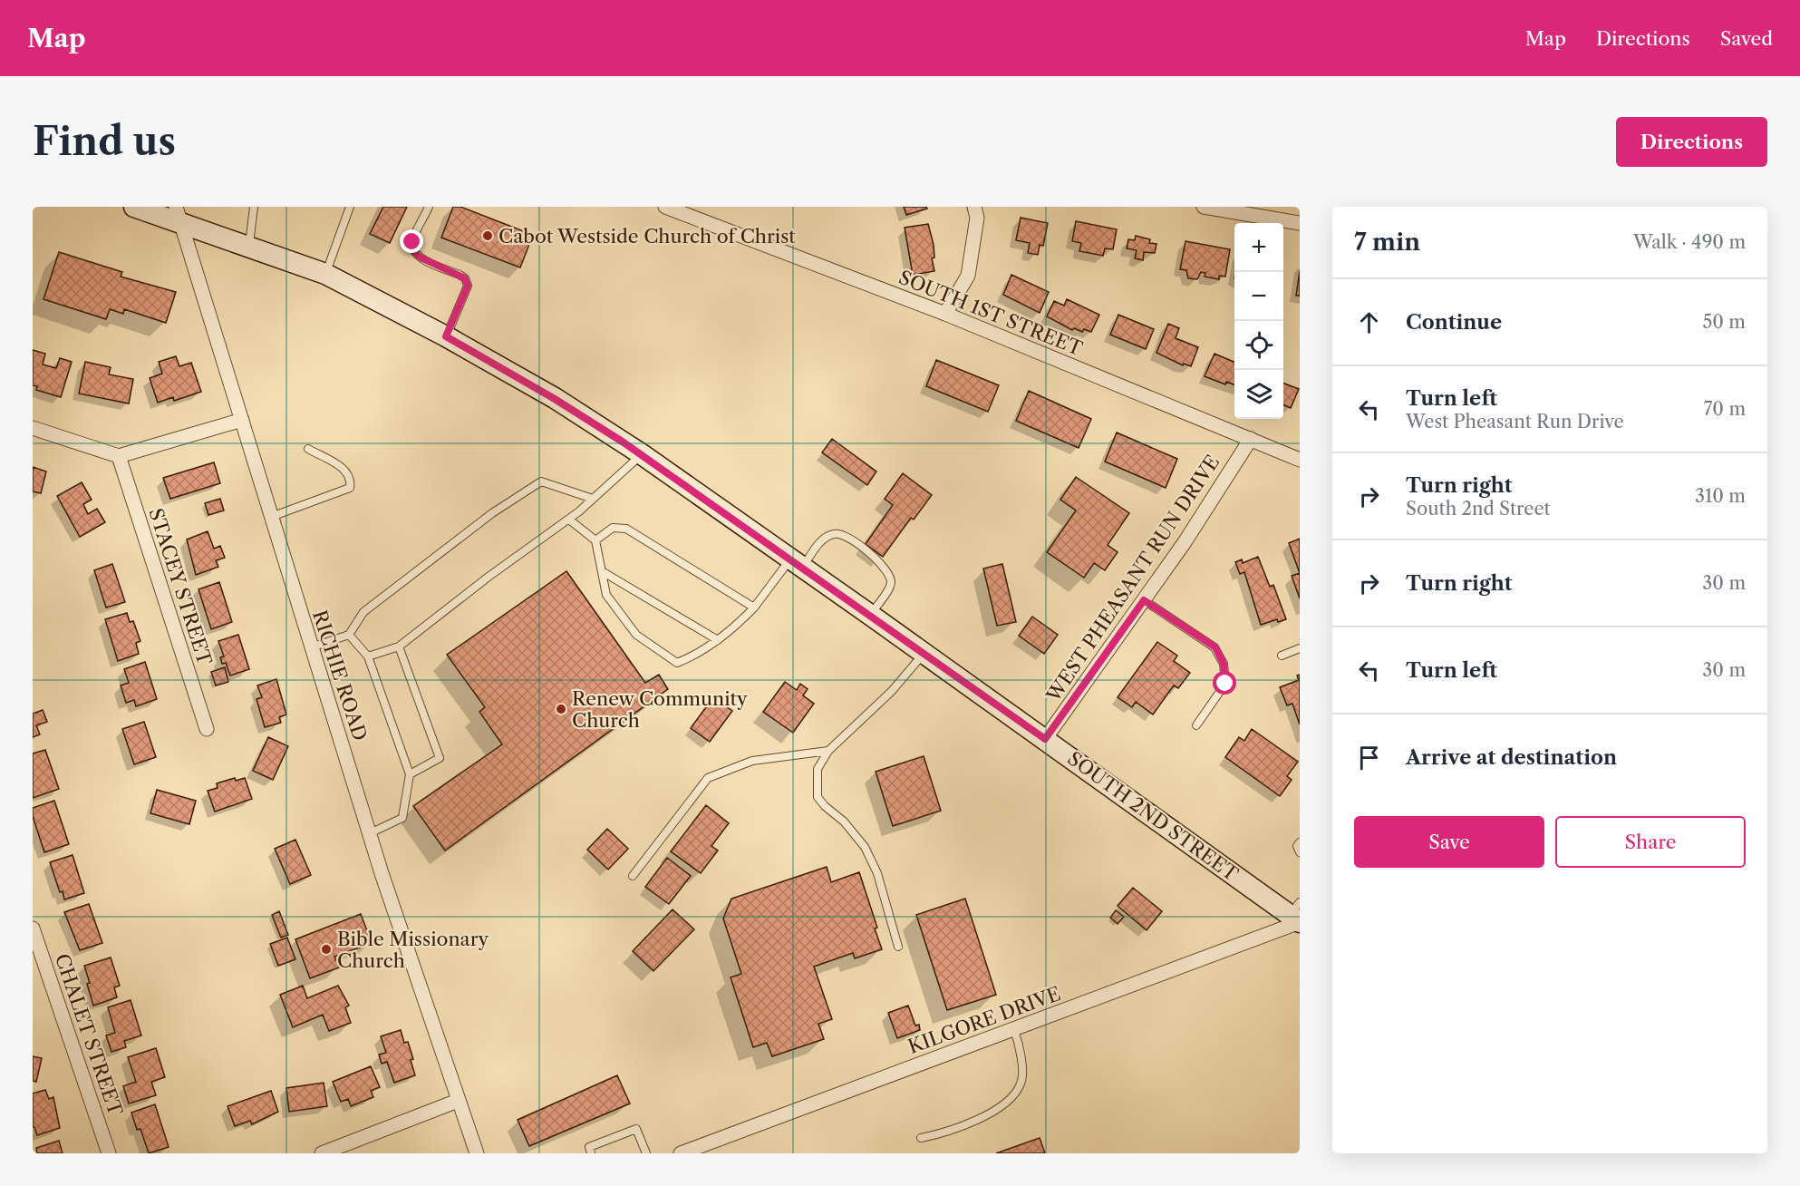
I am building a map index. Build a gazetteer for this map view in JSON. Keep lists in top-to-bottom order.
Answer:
{
  "streets": {
    "main road": ["SOUTH 2ND STREET"],
    "street": [
      "SOUTH 1ST STREET",
      "WEST PHEASANT RUN DRIVE",
      "STACEY STREET",
      "RICHIE ROAD",
      "KILGORE DRIVE",
      "CHALET STREET"
    ]
  },
  "crossings": [
    ["SOUTH 1ST STREET", "WEST PHEASANT RUN DRIVE"],
    ["WEST PHEASANT RUN DRIVE", "SOUTH 2ND STREET"],
    ["RICHIE ROAD", "SOUTH 2ND STREET"],
    ["SOUTH 2ND STREET", "KILGORE DRIVE"]
  ],
  "places": ["Cabot Westside Church of Christ", "Renew Community Church", "Bible Missionary Church"],
  "page": {
    "header": "Map",
    "nav": ["Map", "Directions", "Saved"],
    "buttons": [
      "Directions",
      ["Save", "Share"]
    ],
    "title": "Find us",
    "heading": ["7 min", "Walk · 490 m"],
    "map_buttons": ["+", "−"],
    "list": [
      ["Continue", "50 m"],
      ["Turn left", "West Pheasant Run Drive", "70 m"],
      ["Turn right", "South 2nd Street", "310 m"],
      ["Turn right", "30 m"],
      ["Turn left", "30 m"],
      "Arrive at destination"
    ]
  }
}
